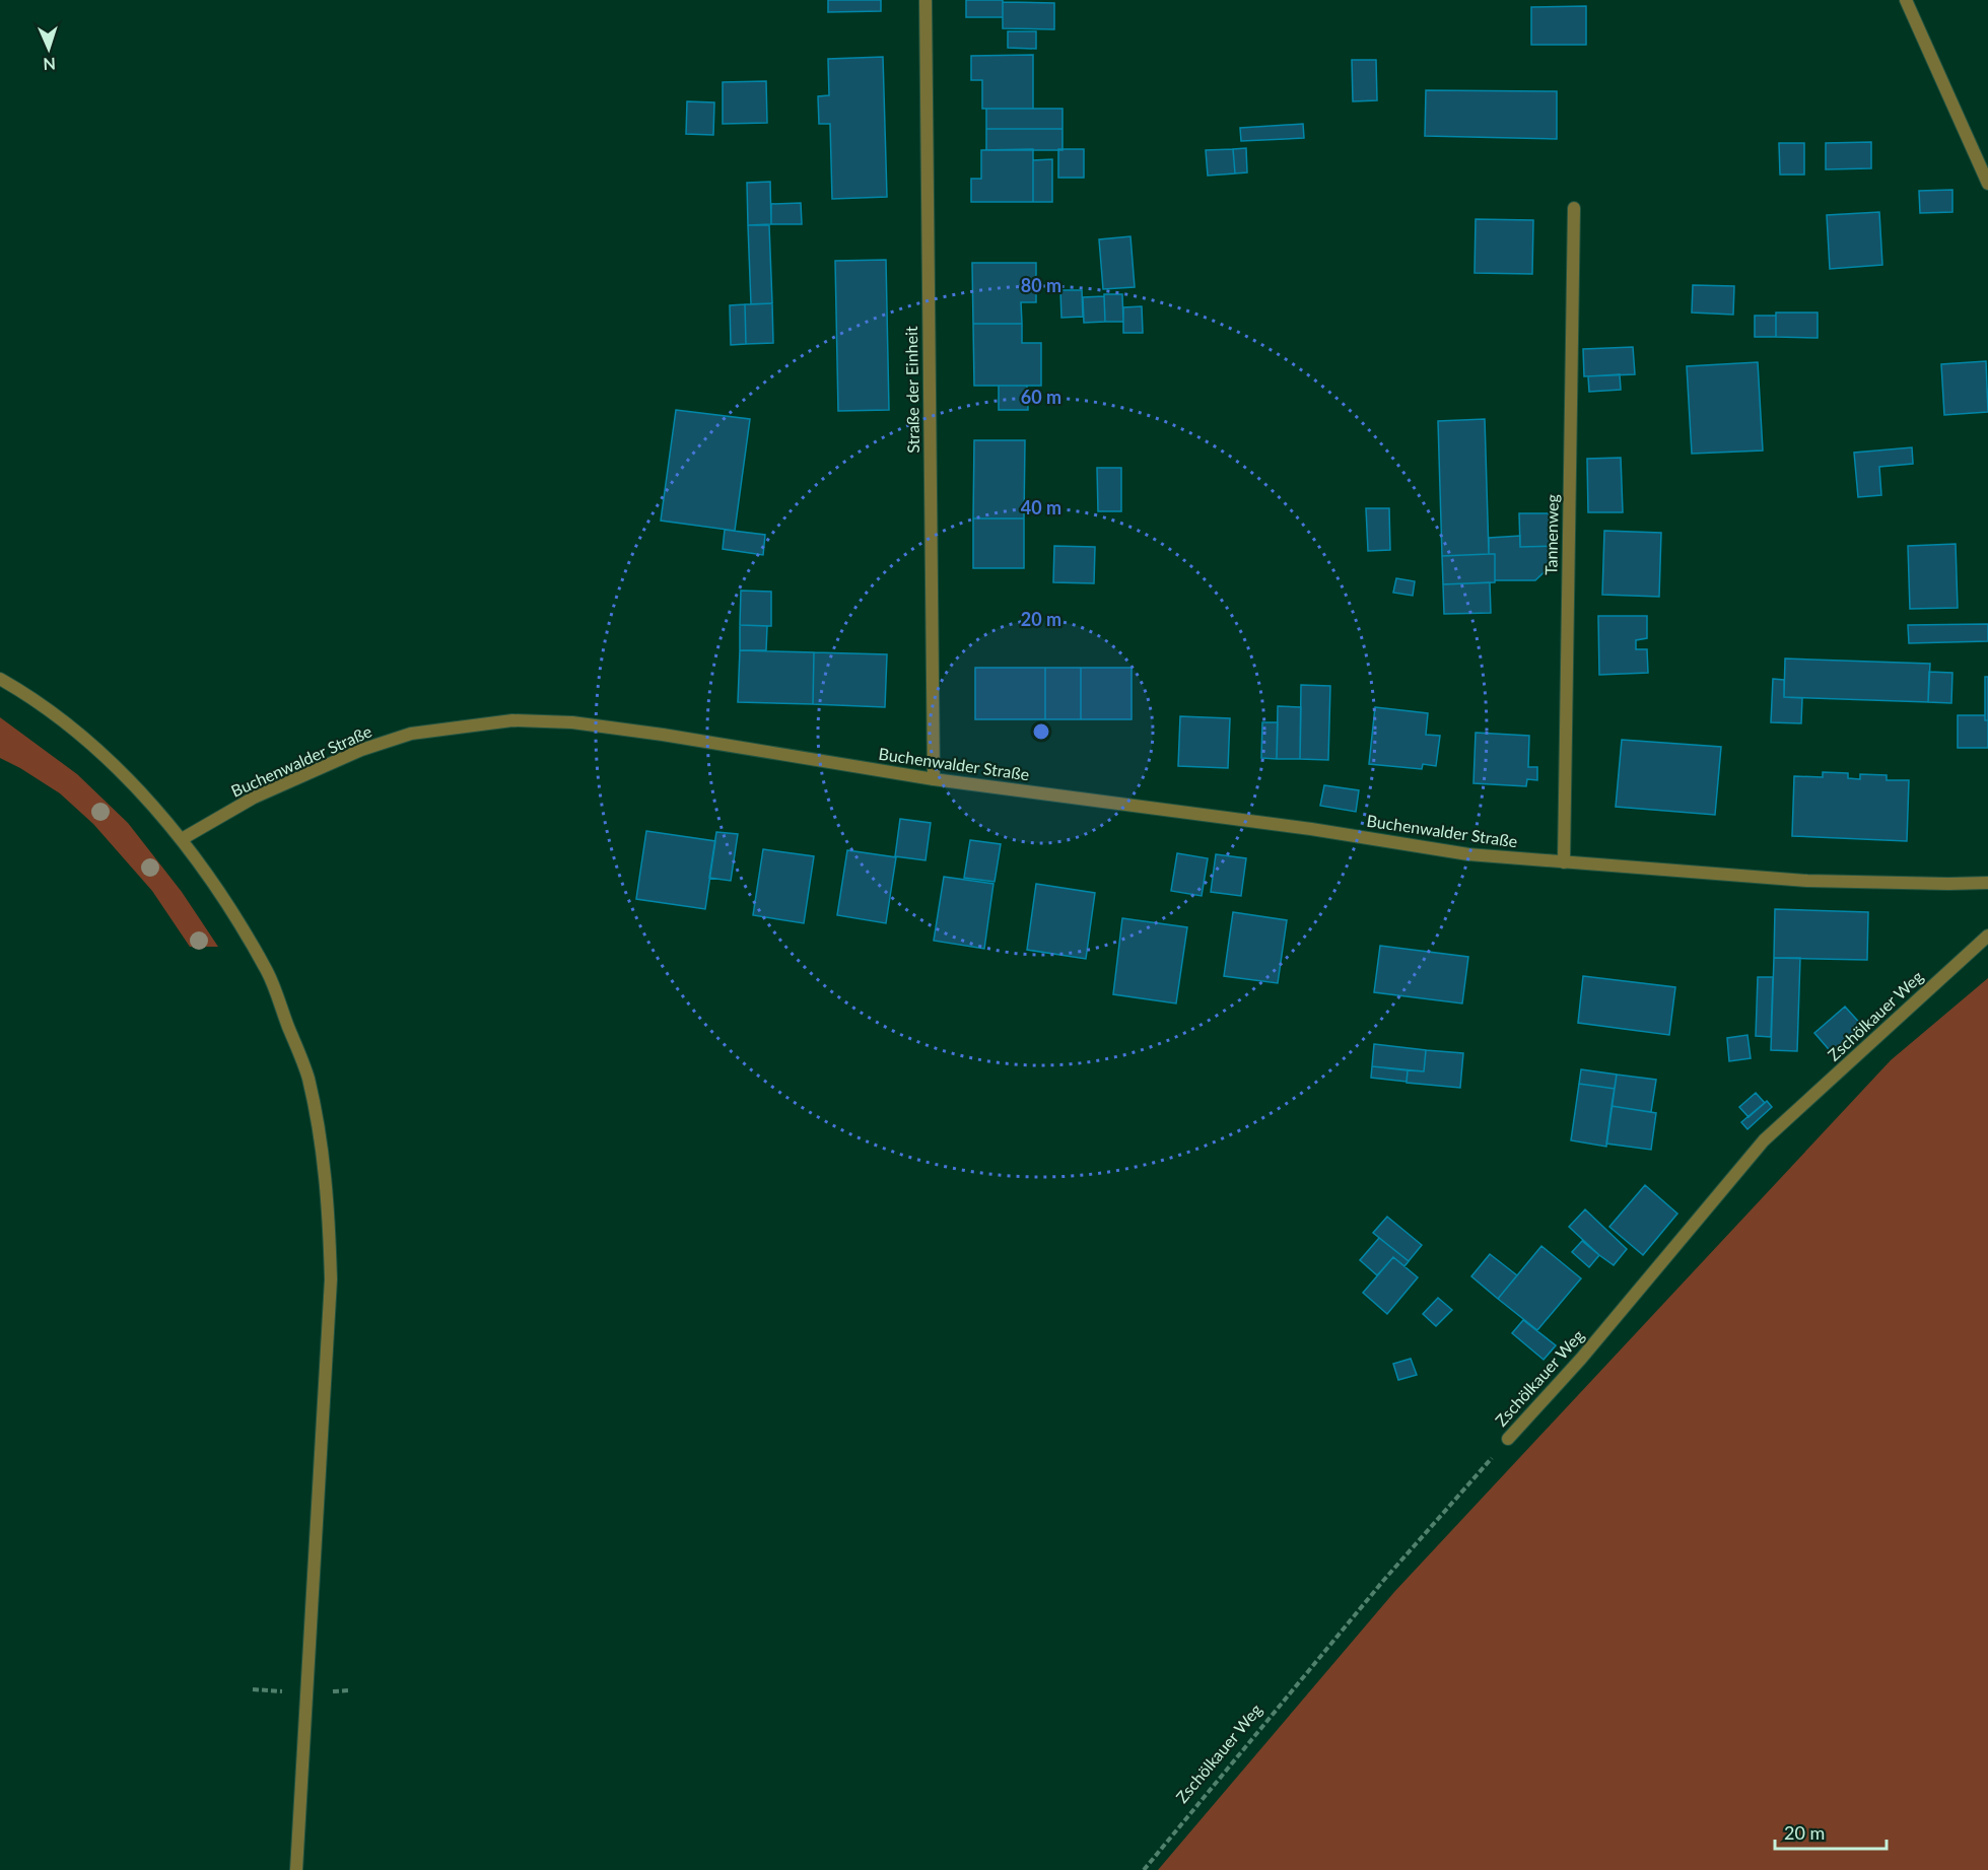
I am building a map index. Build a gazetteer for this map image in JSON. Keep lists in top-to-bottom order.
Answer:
{
  "streets": {
    "street": [
      "Straße der Einheit",
      "Tannenweg",
      "Buchenwalder Straße",
      "Zschölkauer Weg"
    ]
  },
  "crossings": [
    ["Straße der Einheit", "Buchenwalder Straße"],
    ["Tannenweg", "Buchenwalder Straße"]
  ],
  "scale_bar": "20 m",
  "north": "bottom",
  "rings": [
    "80 m",
    "60 m",
    "40 m",
    "20 m"
  ]
}
